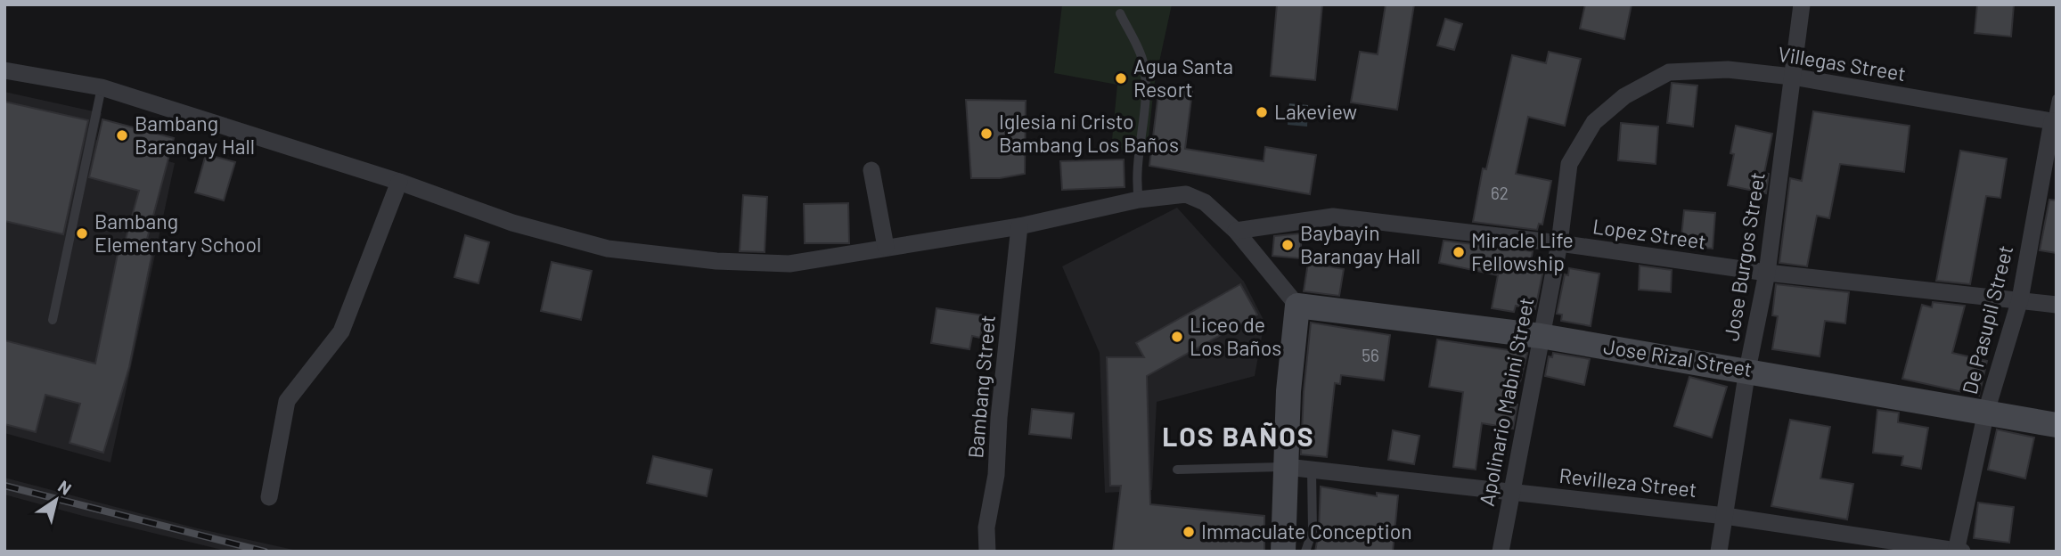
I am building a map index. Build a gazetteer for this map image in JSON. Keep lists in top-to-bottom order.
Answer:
{
  "streets": {
    "main road": ["Jose Rizal Street"],
    "street": [
      "Villegas Street",
      "Lopez Street",
      "Jose Burgos Street",
      "De Pasupil Street",
      "Bambang Street",
      "Apolinario Mabini Street",
      "Revilleza Street"
    ]
  },
  "crossings": [
    ["Villegas Street", "Jose Burgos Street"],
    ["Villegas Street", "De Pasupil Street"],
    ["Villegas Street", "Apolinario Mabini Street"],
    ["Lopez Street", "Jose Burgos Street"],
    ["Lopez Street", "De Pasupil Street"],
    ["Lopez Street", "Apolinario Mabini Street"],
    ["Jose Burgos Street", "Jose Rizal Street"],
    ["Jose Burgos Street", "Revilleza Street"],
    ["De Pasupil Street", "Jose Rizal Street"],
    ["De Pasupil Street", "Revilleza Street"],
    ["Jose Rizal Street", "Apolinario Mabini Street"],
    ["Apolinario Mabini Street", "Revilleza Street"]
  ],
  "districts": ["LOS BAÑOS"],
  "places": [
    "Agua Santa Resort",
    "Lakeview",
    "Iglesia ni Cristo Bambang Los Baños",
    "Bambang Barangay Hall",
    "Bambang Elementary School",
    "Baybayin Barangay Hall",
    "Miracle Life Fellowship",
    "Liceo de Los Baños",
    "Immaculate Conception"
  ],
  "house_numbers": ["62", "56"],
  "north": "top right"
}
